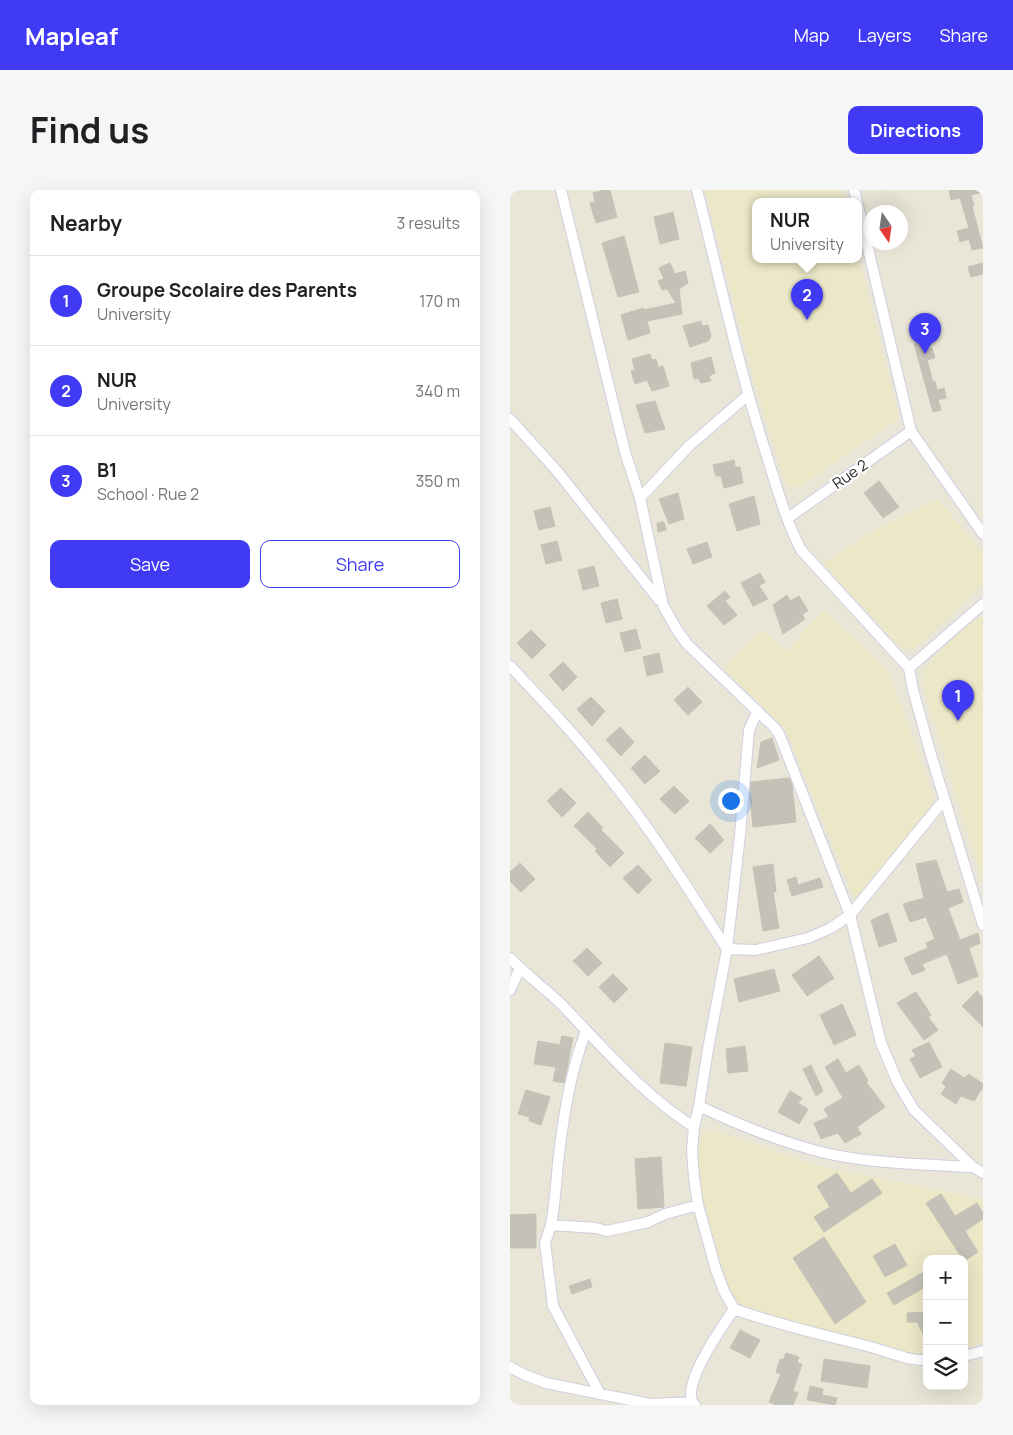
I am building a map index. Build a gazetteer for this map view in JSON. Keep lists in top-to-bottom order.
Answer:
{
  "streets": {
    "street": ["Rue 2"]
  },
  "north": "bottom",
  "page": {
    "header": "Mapleaf",
    "nav": ["Map", "Layers", "Share"],
    "title": "Find us",
    "buttons": [
      "Directions",
      ["Save", "Share"]
    ],
    "heading": ["Nearby", "3 results"],
    "popup": ["NUR", "University"],
    "list": [
      {
        "mark": "1",
        "name": "Groupe Scolaire des Parents",
        "note": "University",
        "value": "170 m"
      },
      {
        "mark": "2",
        "name": "NUR",
        "note": "University",
        "value": "340 m"
      },
      {
        "mark": "3",
        "name": "B1",
        "note": "School · Rue 2",
        "value": "350 m"
      }
    ],
    "pins": ["2", "3", "1"],
    "map_buttons": ["+", "−"]
  }
}
